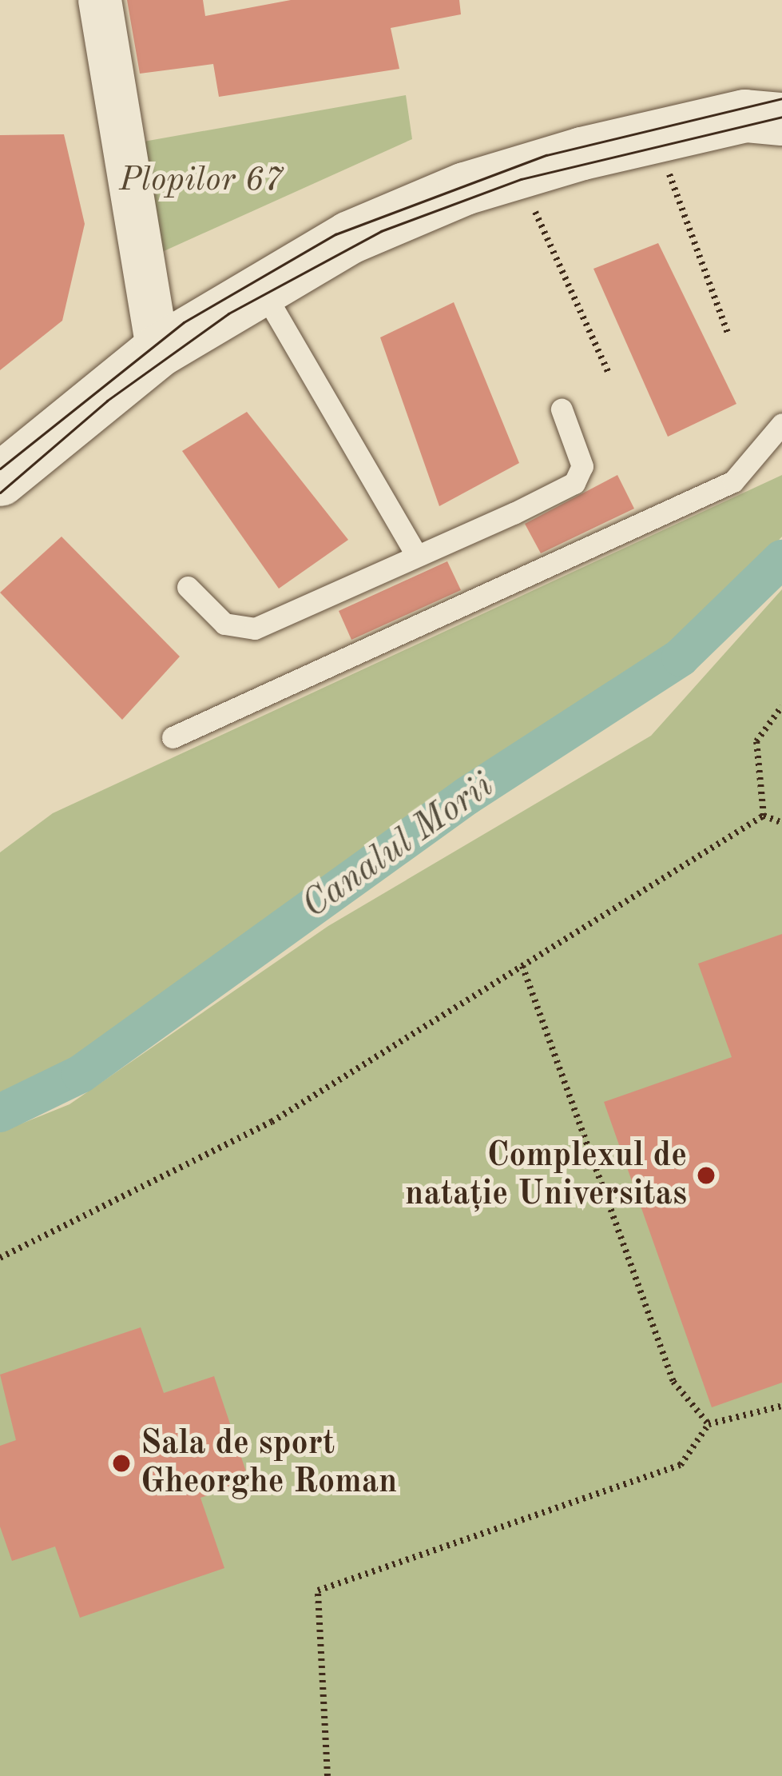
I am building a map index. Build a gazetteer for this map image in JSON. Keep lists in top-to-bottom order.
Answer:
{
  "water": ["Canalul Morii"],
  "parks": ["Plopilor 67"],
  "places": ["Complexul de natație Universitas", "Sala de sport Gheorghe Roman"]
}
